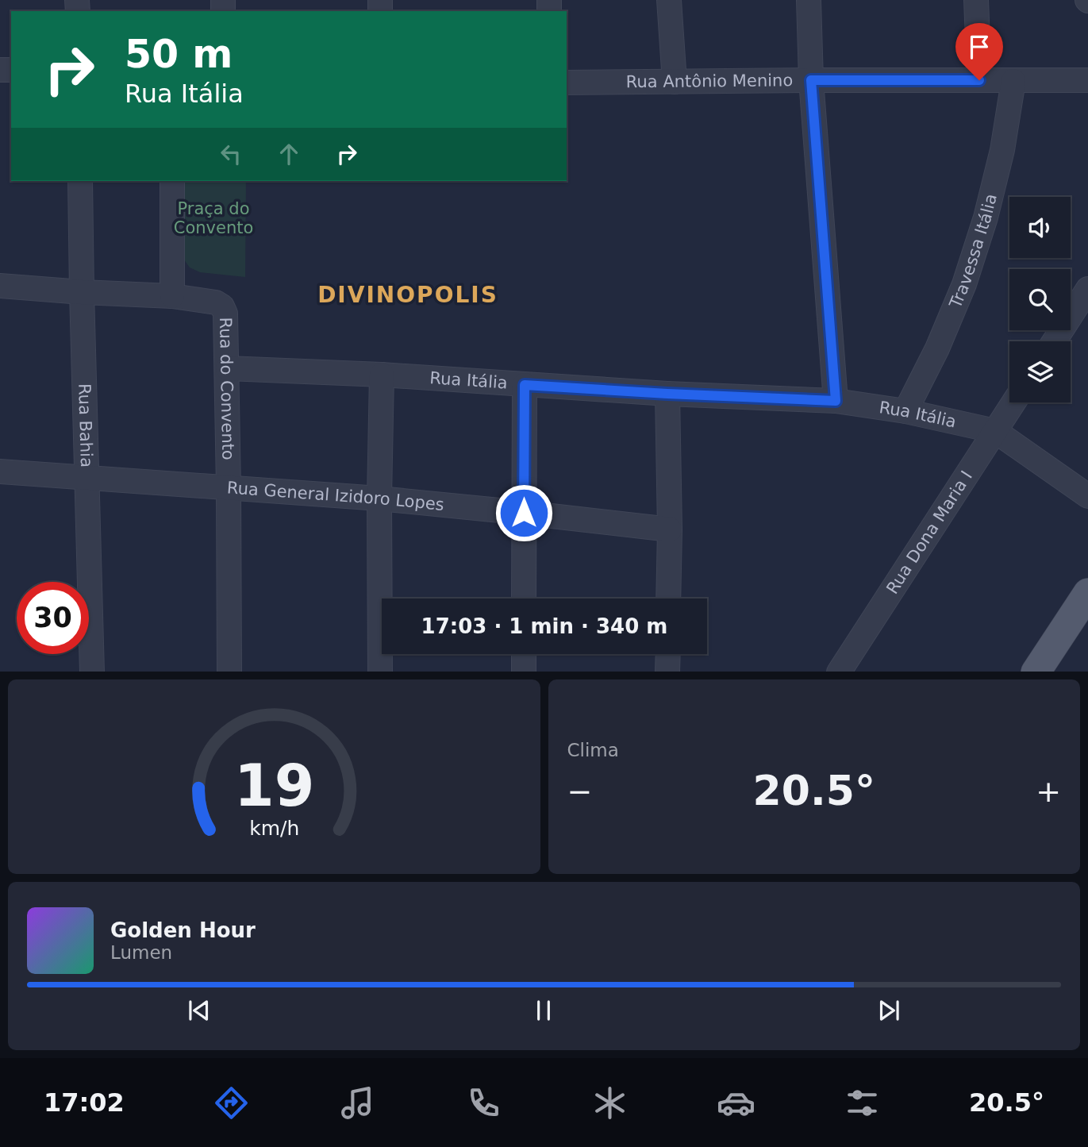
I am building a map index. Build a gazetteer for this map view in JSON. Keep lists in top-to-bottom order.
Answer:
{
  "streets": {
    "street": [
      "Rua Antônio Menino",
      "Travessa Itália",
      "Rua Itália",
      "Rua do Convento",
      "Rua Bahia",
      "Rua General Izidoro Lopes",
      "Rua Dona Maria I"
    ]
  },
  "crossings": [
    ["Rua Antônio Menino", "Travessa Itália"],
    ["Travessa Itália", "Rua Itália"],
    ["Rua Itália", "Rua do Convento"],
    ["Rua Itália", "Rua Dona Maria I"],
    ["Rua do Convento", "Rua General Izidoro Lopes"],
    ["Rua Bahia", "Rua General Izidoro Lopes"]
  ],
  "districts": ["DIVINOPOLIS"],
  "parks": ["Praça do Convento"],
  "page": {
    "turn": ["50 m", "Rua Itália"],
    "limit": "30",
    "trip": "17:03 · 1 min · 340 m",
    "tile": "Clima",
    "heat": ["−", "20.5°", "+"],
    "song": ["Golden Hour", "Lumen"],
    "tabs": ["17:02", "20.5°"],
    "gauge": ["19", "km/h"]
  }
}
